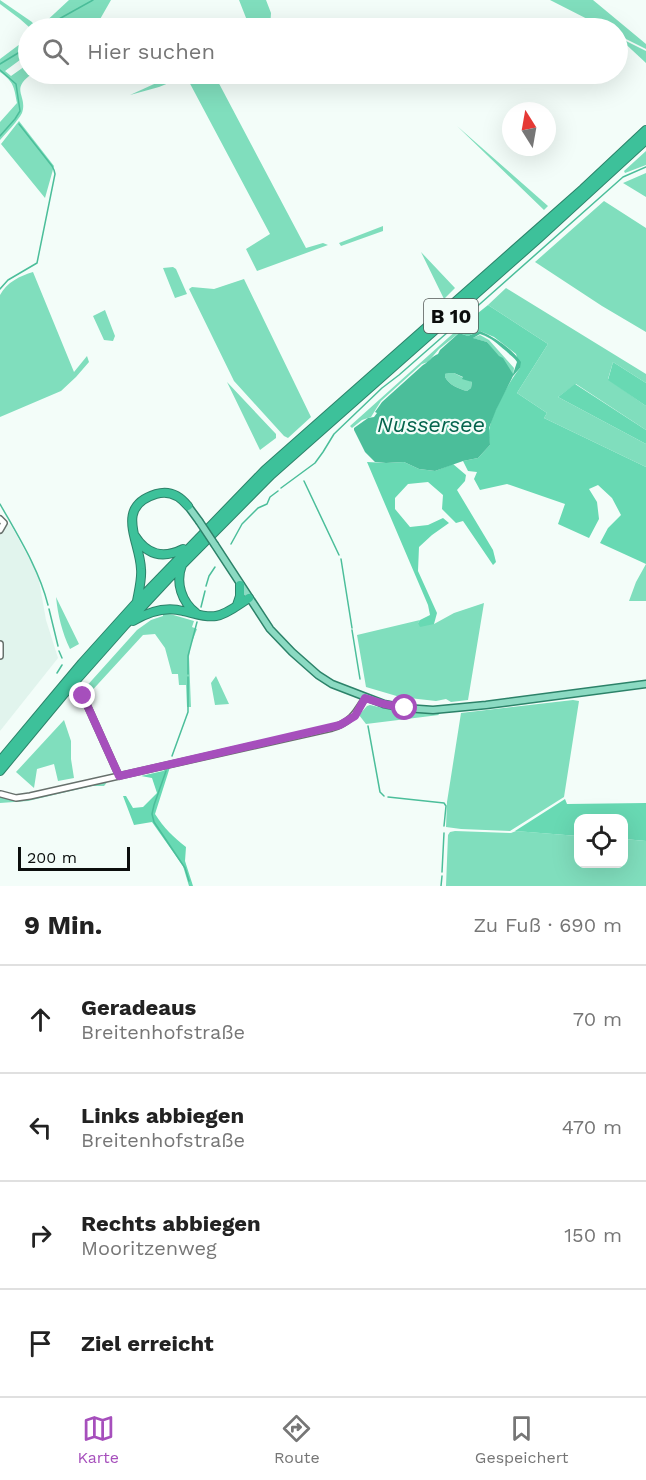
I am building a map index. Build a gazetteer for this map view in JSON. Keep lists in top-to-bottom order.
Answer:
{
  "streets": {
    "highway": ["B 10"]
  },
  "water": ["Nussersee"],
  "scale_bar": "200 m",
  "north": "top",
  "page": {
    "search": "Hier suchen",
    "scale": "200 m",
    "heading": ["9 Min.", "Zu Fuß · 690 m"],
    "list": [
      ["Geradeaus", "Breitenhofstraße", "70 m"],
      ["Links abbiegen", "Breitenhofstraße", "470 m"],
      ["Rechts abbiegen", "Mooritzenweg", "150 m"],
      "Ziel erreicht"
    ],
    "nav": ["Karte", "Route", "Gespeichert"]
  }
}
